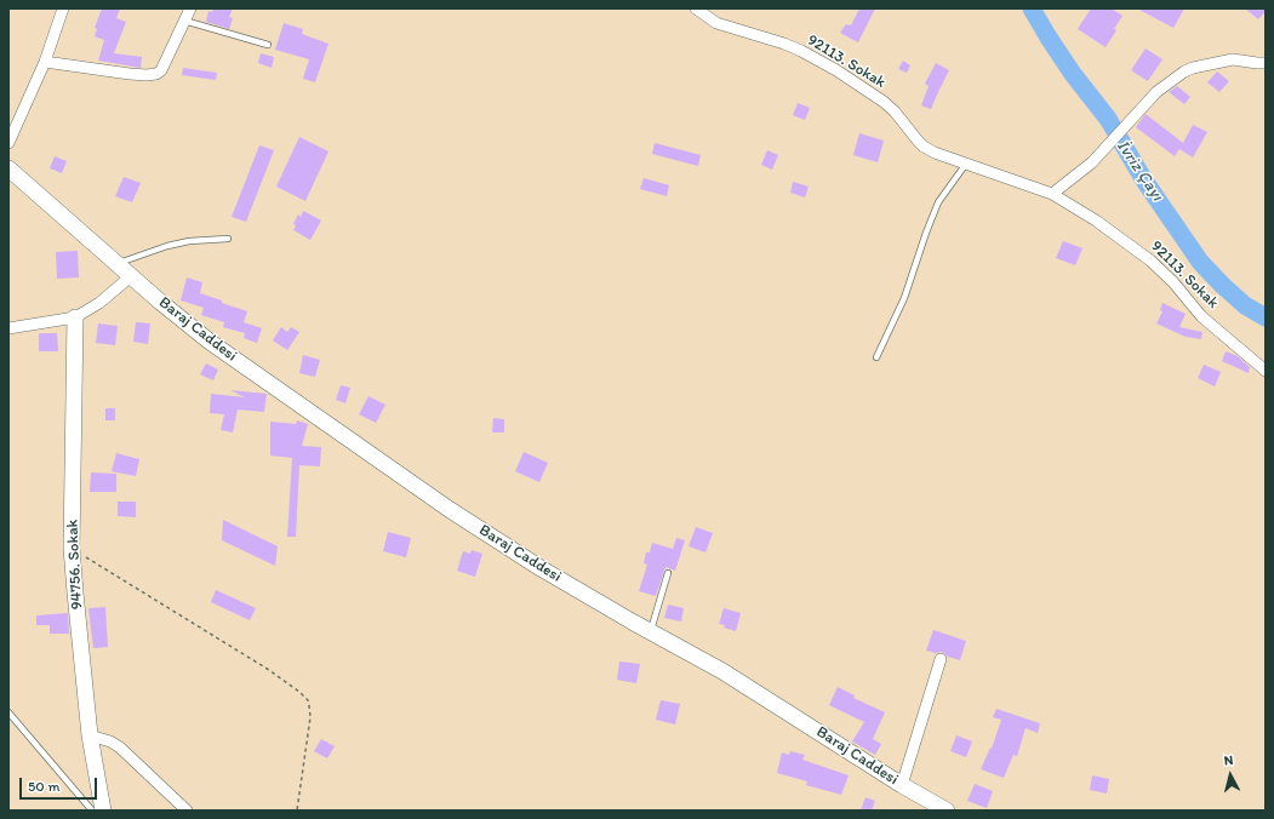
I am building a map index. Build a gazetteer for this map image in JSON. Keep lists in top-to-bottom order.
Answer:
{
  "streets": {
    "main road": ["Baraj Caddesi", "94756. Sokak"],
    "street": ["92113. Sokak"]
  },
  "water": ["İvriz Çayı"],
  "scale_bar": "50 m",
  "north": "top"
}
